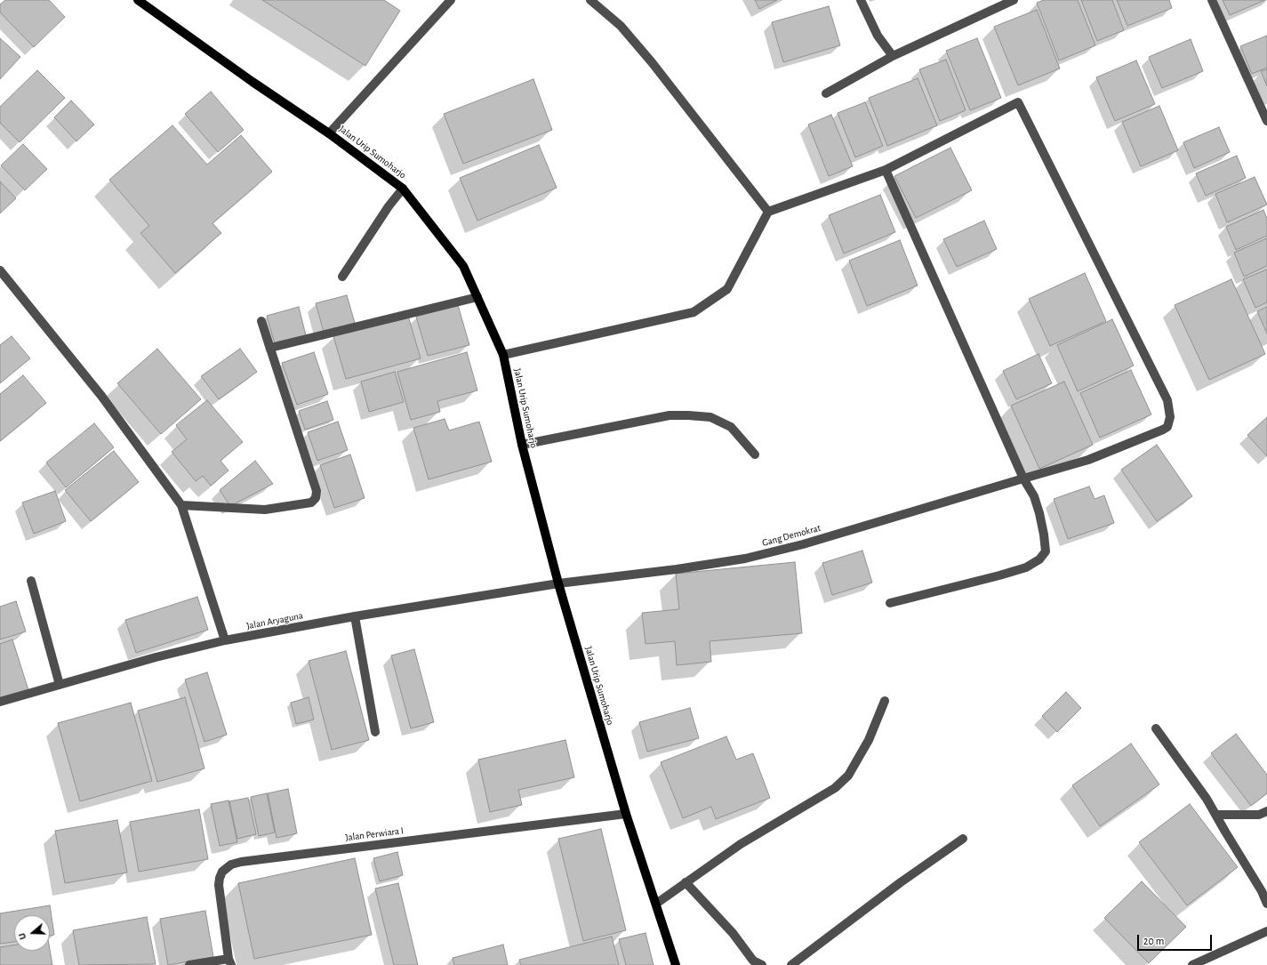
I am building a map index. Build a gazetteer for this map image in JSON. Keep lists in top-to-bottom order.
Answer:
{
  "streets": {
    "main road": ["Jalan Urip Sumoharjo"],
    "street": ["Gang Demokrat", "Jalan Aryaguna", "Jalan Perwiara I"]
  },
  "crossings": [
    ["Jalan Urip Sumoharjo", "Gang Demokrat"],
    ["Jalan Urip Sumoharjo", "Jalan Aryaguna"],
    ["Jalan Urip Sumoharjo", "Jalan Perwiara I"],
    ["Gang Demokrat", "Jalan Aryaguna"]
  ],
  "scale_bar": "20 m",
  "north": "left"
}
